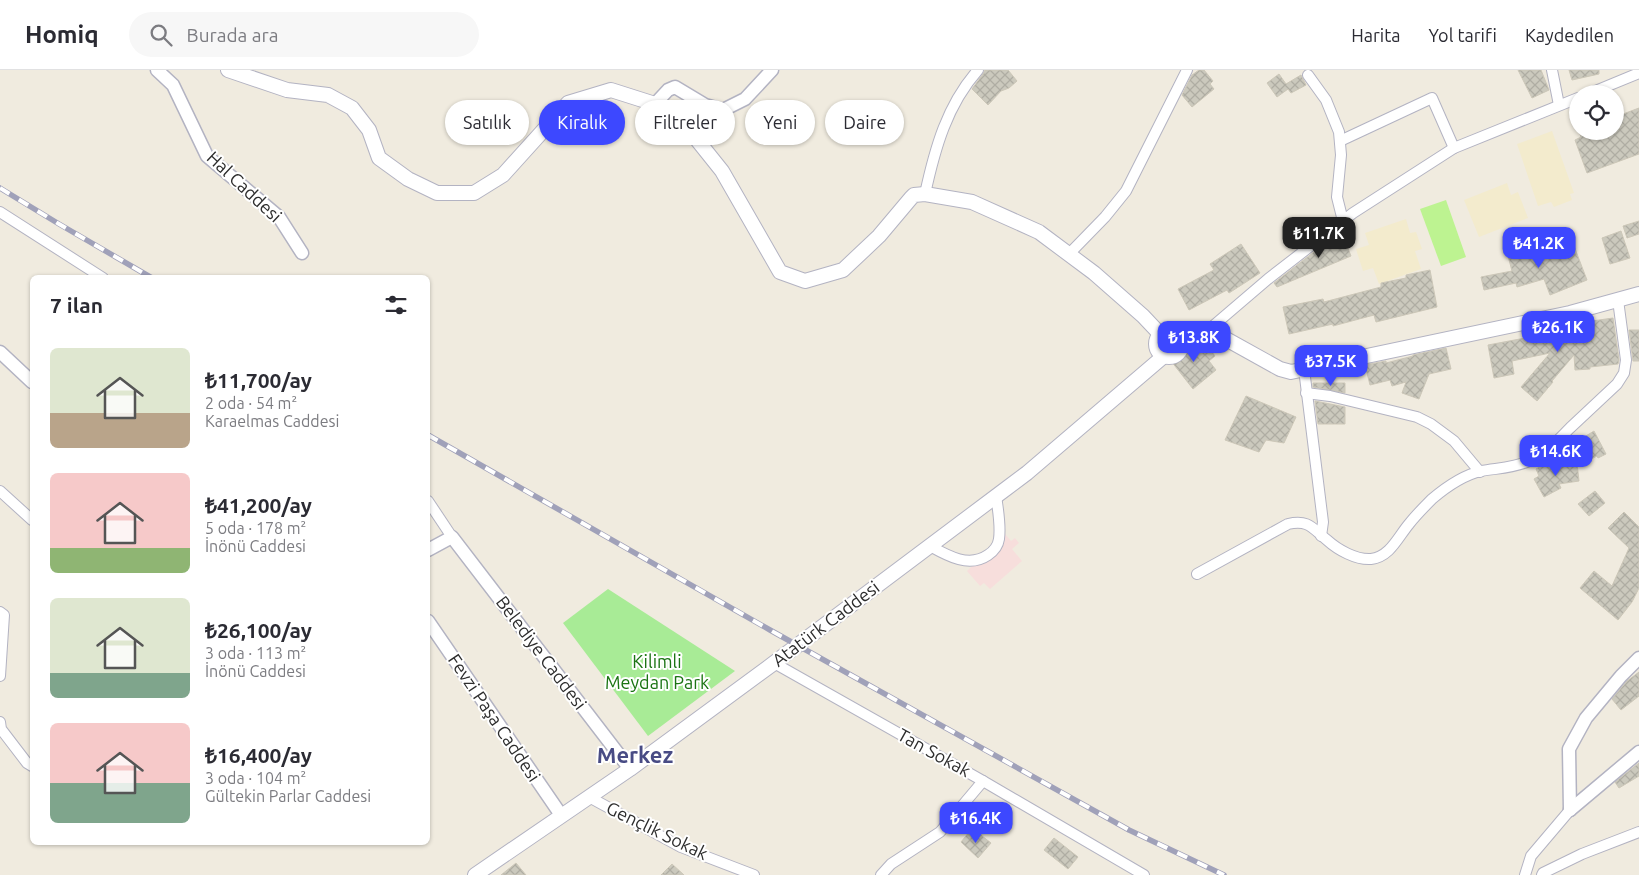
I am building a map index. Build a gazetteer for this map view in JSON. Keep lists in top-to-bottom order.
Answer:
{
  "streets": {
    "main road": ["Atatürk Caddesi"],
    "street": [
      "Hal Caddesi",
      "Belediye Caddesi",
      "Fevzi Paşa Caddesi",
      "Tan Sokak",
      "Gençlik Sokak"
    ]
  },
  "crossings": [
    ["Atatürk Caddesi", "Belediye Caddesi"],
    ["Atatürk Caddesi", "Fevzi Paşa Caddesi"],
    ["Atatürk Caddesi", "Tan Sokak"],
    ["Atatürk Caddesi", "Gençlik Sokak"]
  ],
  "districts": ["Merkez"],
  "parks": ["Kilimli Meydan Park"],
  "page": {
    "header": "Homiq",
    "search": "Burada ara",
    "nav": ["Harita", "Yol tarifi", "Kaydedilen"],
    "chip": [
      "Satılık",
      "Kiralık",
      "Filtreler",
      "Yeni",
      "Daire"
    ],
    "price": [
      "₺11.7K",
      "₺41.2K",
      "₺26.1K",
      "₺13.8K",
      "₺37.5K",
      "₺14.6K",
      "₺16.4K"
    ],
    "heading": "7 ilan",
    "list": [
      {
        "name": "₺11,700/ay",
        "note": "2 oda · 54 m² · Karaelmas Caddesi"
      },
      {
        "name": "₺41,200/ay",
        "note": "5 oda · 178 m² · İnönü Caddesi"
      },
      {
        "name": "₺26,100/ay",
        "note": "3 oda · 113 m² · İnönü Caddesi"
      },
      {
        "name": "₺16,400/ay",
        "note": "3 oda · 104 m² · Gültekin Parlar Caddesi"
      }
    ]
  }
}
